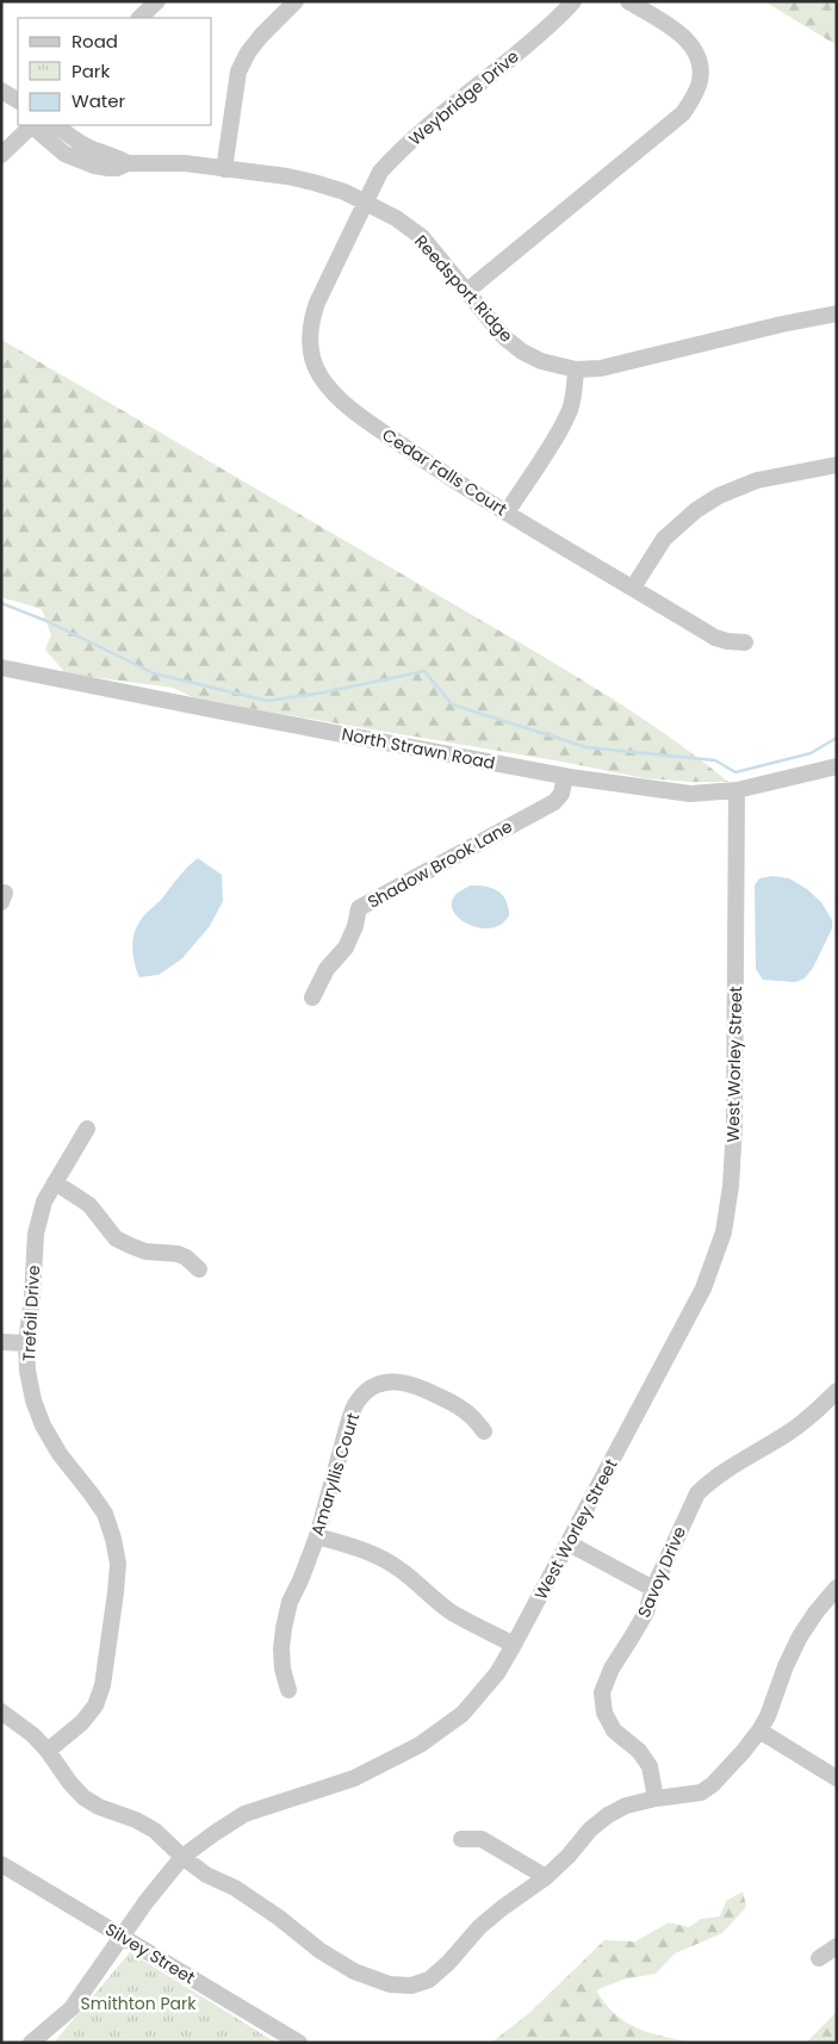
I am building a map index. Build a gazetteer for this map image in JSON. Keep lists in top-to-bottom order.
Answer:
{
  "streets": {
    "street": [
      "Weybridge Drive",
      "Reedsport Ridge",
      "Cedar Falls Court",
      "North Strawn Road",
      "Shadow Brook Lane",
      "West Worley Street",
      "Trefoil Drive",
      "Amaryllis Court",
      "Savoy Drive",
      "Silvey Street"
    ]
  },
  "crossings": [
    ["Weybridge Drive", "Reedsport Ridge"],
    ["Weybridge Drive", "Cedar Falls Court"],
    ["Reedsport Ridge", "Cedar Falls Court"],
    ["North Strawn Road", "Shadow Brook Lane"],
    ["North Strawn Road", "West Worley Street"],
    ["West Worley Street", "Silvey Street"]
  ],
  "parks": ["Smithton Park"],
  "legend": ["Road", "Park", "Water"]
}
